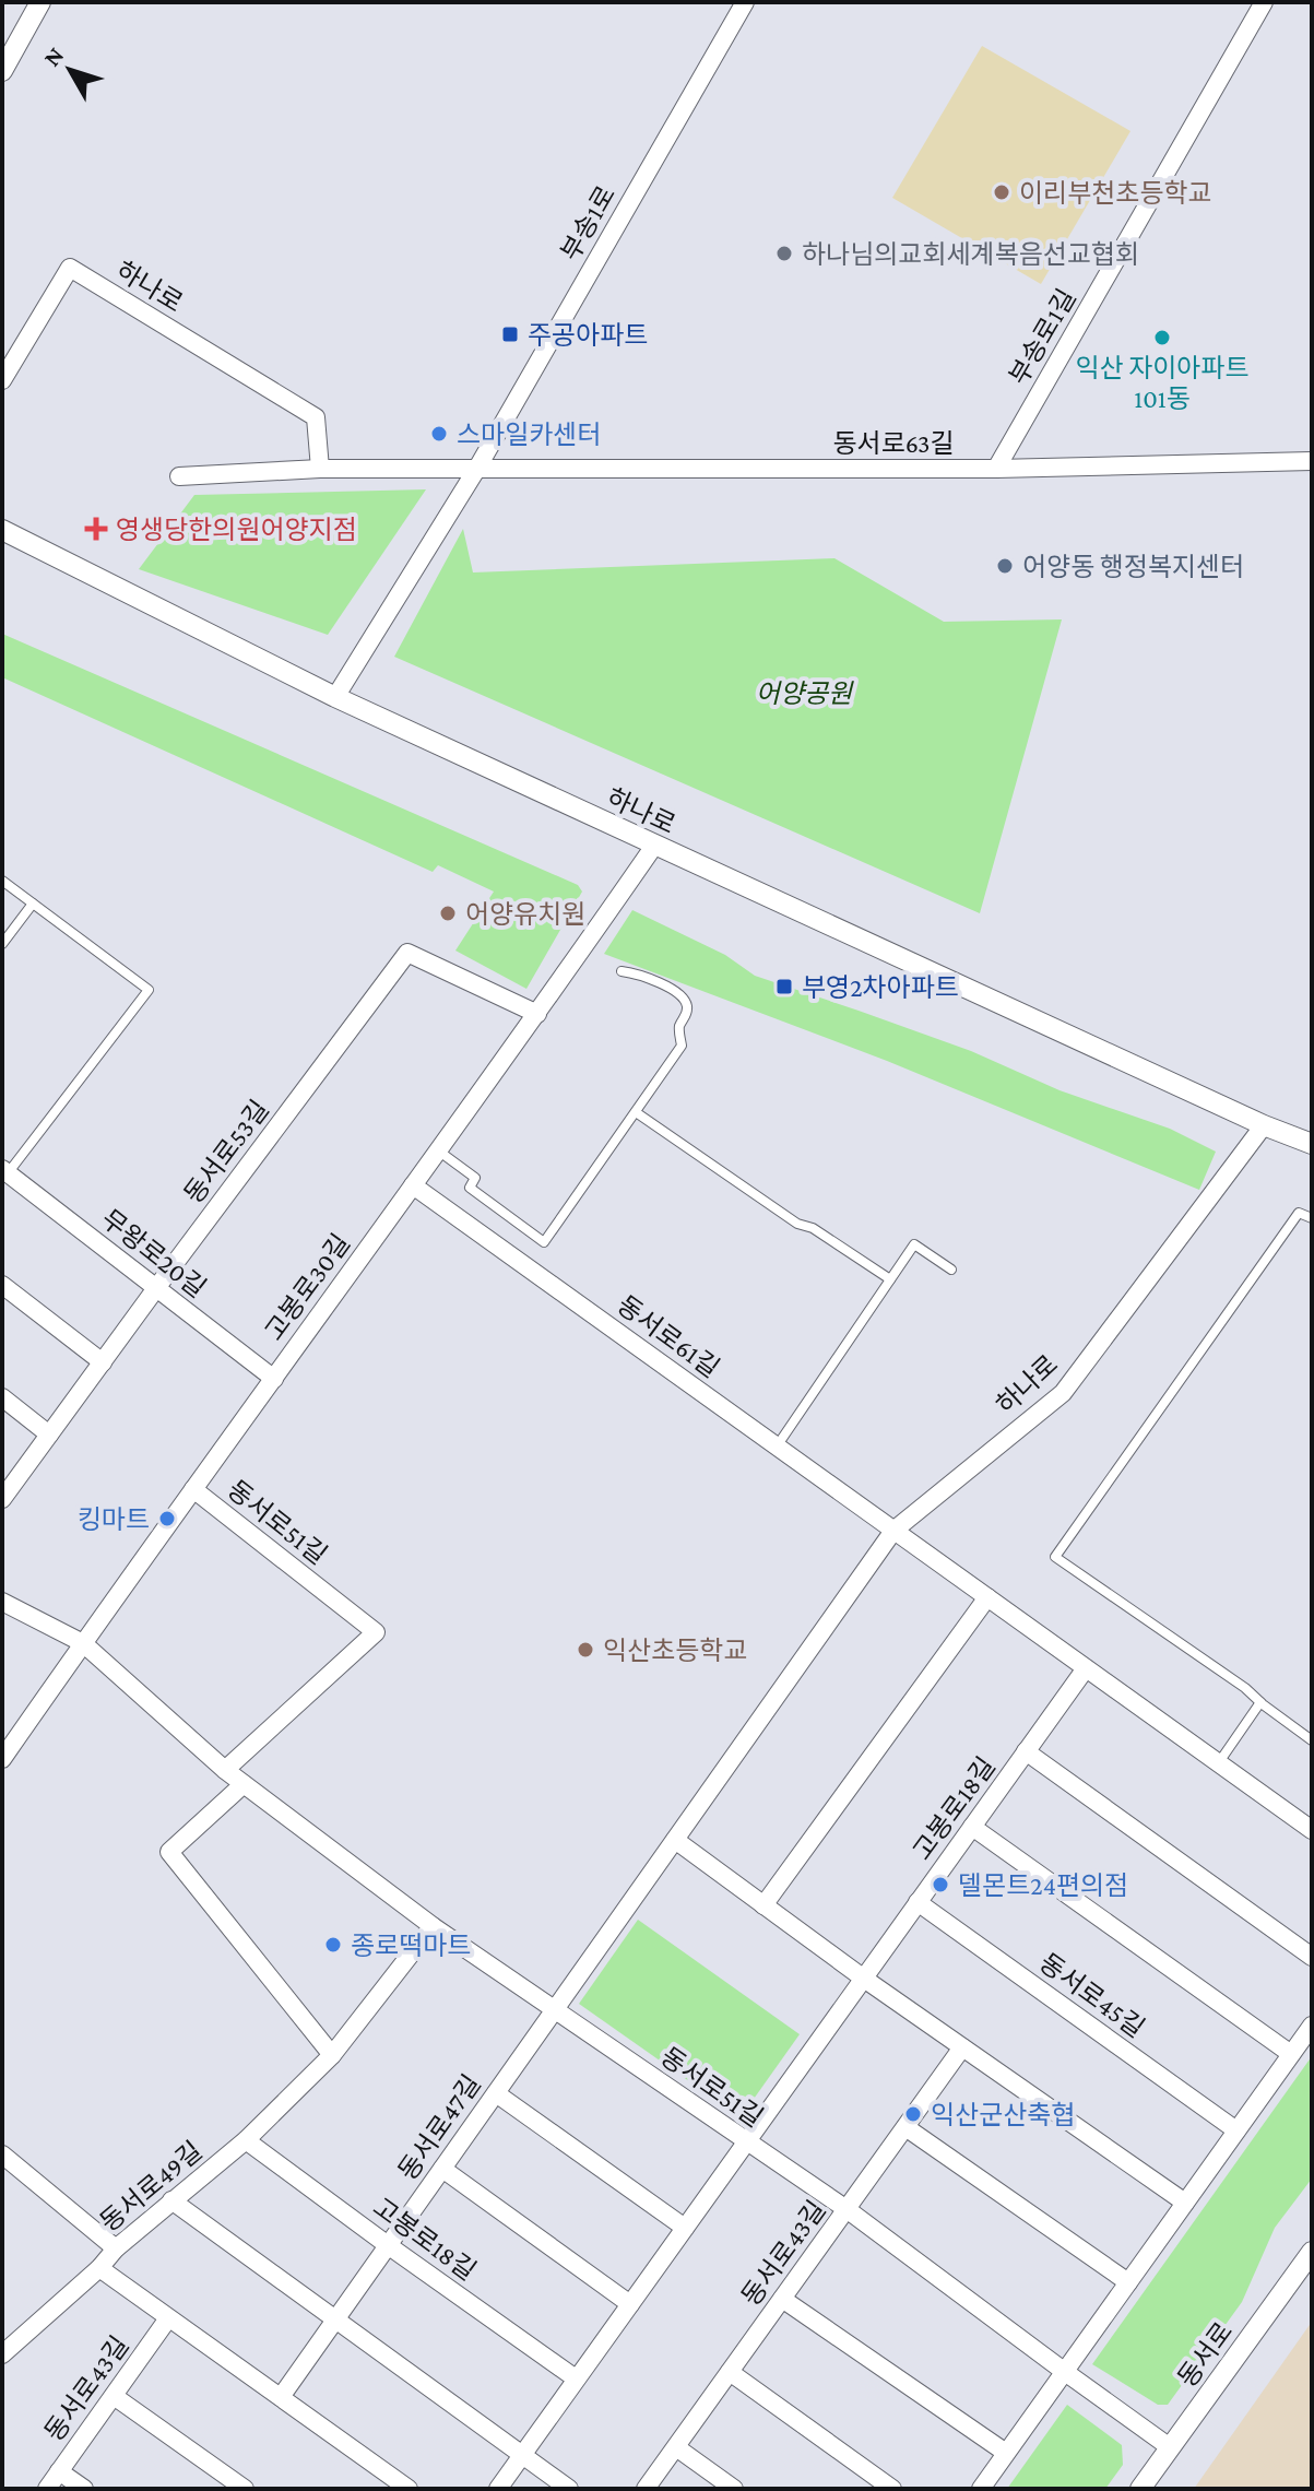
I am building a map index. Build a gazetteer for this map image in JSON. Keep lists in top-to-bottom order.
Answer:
{
  "streets": {
    "street": [
      "부송1로",
      "하나로",
      "부송로1길",
      "동서로63길",
      "동서로53길",
      "무왕로20길",
      "고봉로30길",
      "동서로61길",
      "동서로51길",
      "고봉로18길",
      "동서로45길",
      "동서로47길",
      "동서로49길",
      "동서로43길",
      "동서로"
    ]
  },
  "crossings": [
    ["부송1로", "하나로"],
    ["부송1로", "동서로63길"],
    ["하나로", "고봉로30길"],
    ["하나로", "동서로61길"],
    ["부송로1길", "동서로63길"],
    ["동서로53길", "무왕로20길"],
    ["동서로53길", "고봉로30길"],
    ["무왕로20길", "고봉로30길"],
    ["고봉로30길", "동서로61길"],
    ["고봉로30길", "동서로51길"],
    ["동서로61길", "고봉로18길"],
    ["동서로51길", "고봉로18길"],
    ["동서로51길", "동서로47길"],
    ["동서로51길", "동서로49길"],
    ["동서로51길", "동서로43길"],
    ["동서로51길", "동서로"],
    ["고봉로18길", "동서로45길"],
    ["고봉로18길", "동서로47길"],
    ["고봉로18길", "동서로49길"]
  ],
  "parks": ["어양공원"],
  "places": {
    "other": [
      "이리부천초등학교",
      "하나님의교회세계복음선교협회",
      "익산 자이아파트 101동",
      "스마일카센터",
      "어양동 행정복지센터",
      "어양유치원",
      "킹마트",
      "익산초등학교",
      "델몬트24편의점",
      "종로떡마트",
      "익산군산축협"
    ],
    "transit": ["주공아파트", "부영2차아파트"],
    "health": ["영생당한의원어양지점"]
  },
  "north": "top left"
}
